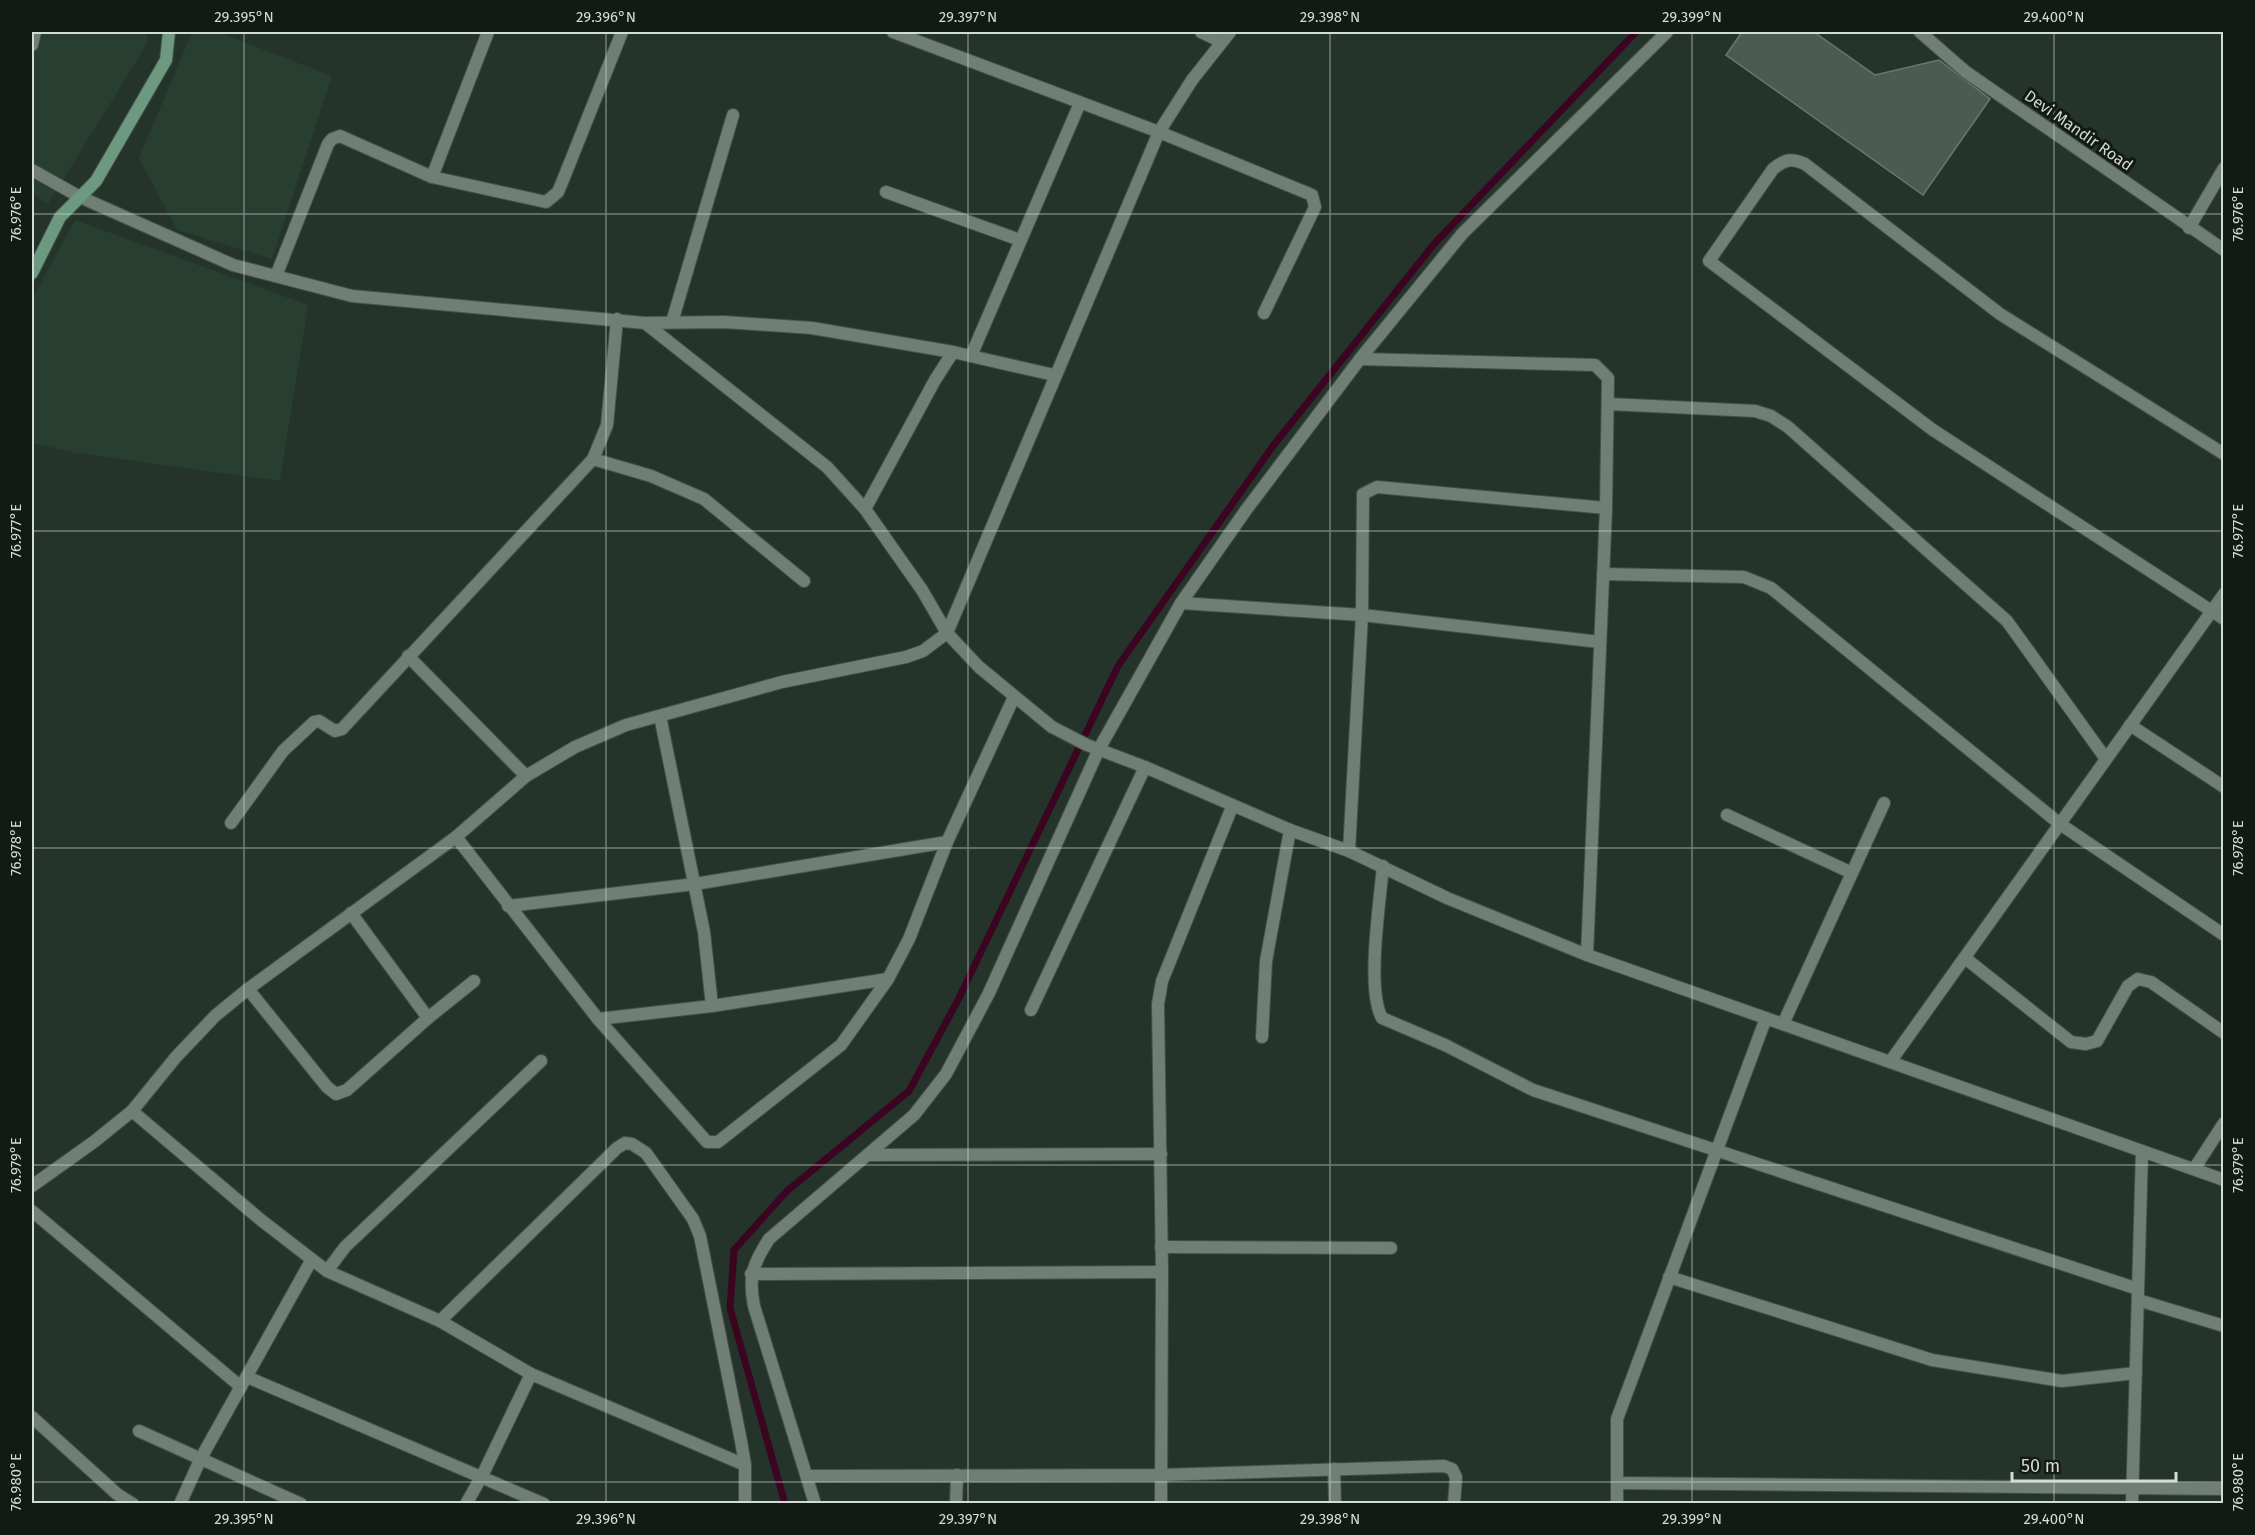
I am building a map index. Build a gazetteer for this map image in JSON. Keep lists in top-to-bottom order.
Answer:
{
  "streets": {
    "street": ["Devi Mandir Road"]
  },
  "scale_bar": "50 m",
  "coordinates": [
    "29.395°N",
    "29.396°N",
    "29.397°N",
    "29.398°N",
    "29.399°N",
    "29.400°N",
    "76.976°E",
    "76.977°E",
    "76.978°E",
    "76.979°E",
    "76.980°E"
  ]
}
